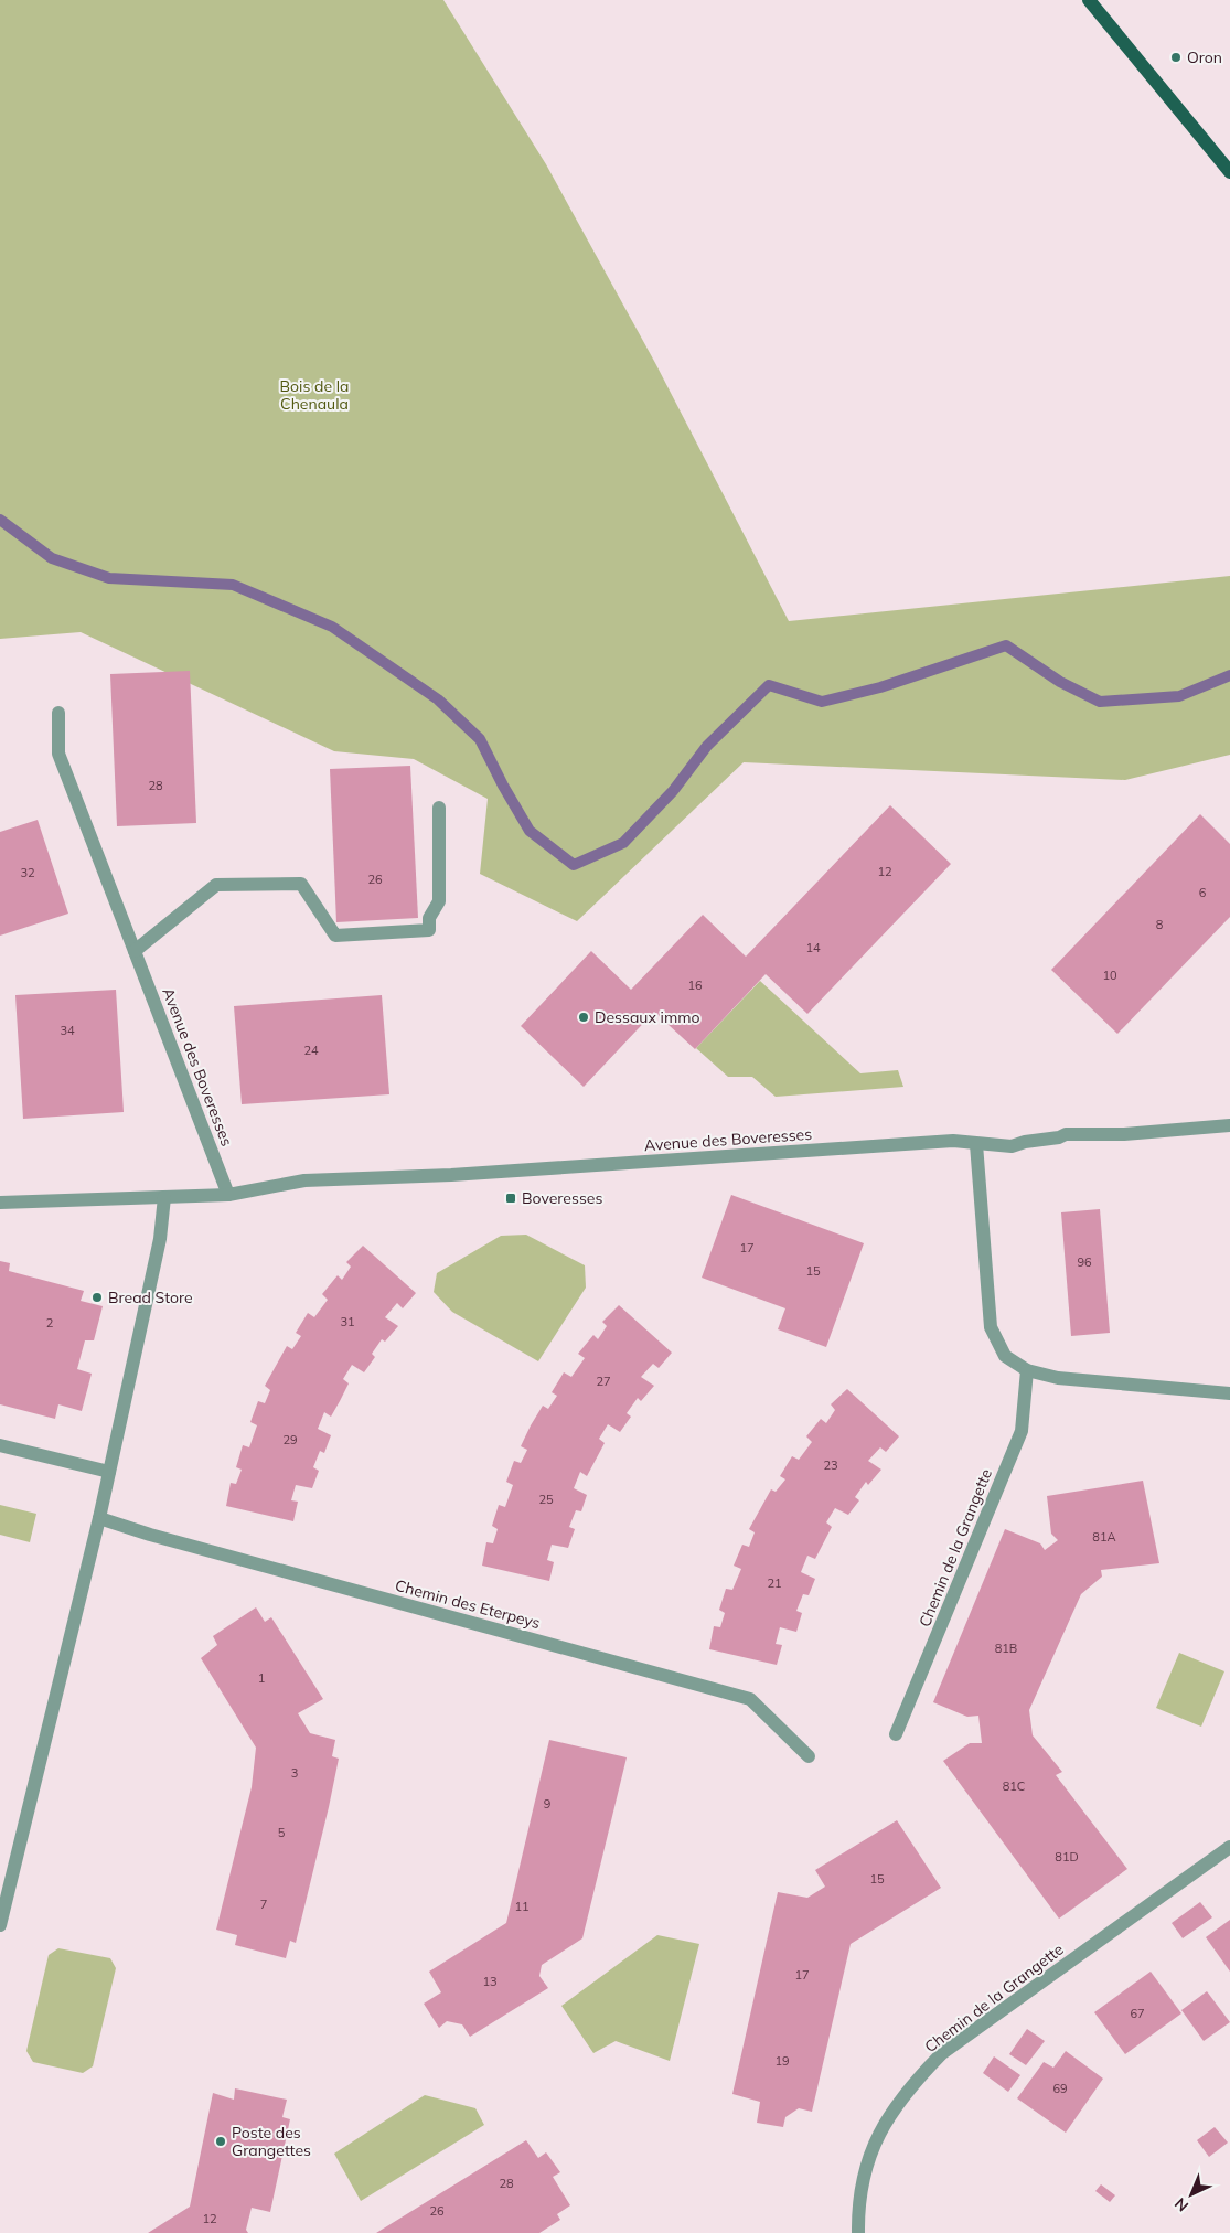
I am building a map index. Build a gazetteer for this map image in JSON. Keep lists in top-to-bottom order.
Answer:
{
  "streets": {
    "street": ["Avenue des Boveresses", "Chemin de la Grangette", "Chemin des Eterpeys"]
  },
  "parks": ["Bois de la Chenaula"],
  "places": {
    "other": [
      "Oron",
      "Dessaux immo",
      "Bread Store",
      "Poste des Grangettes"
    ],
    "transit": ["Boveresses"]
  },
  "house_numbers": [
    "28",
    "12",
    "32",
    "26",
    "6",
    "8",
    "14",
    "10",
    "16",
    "34",
    "24",
    "17",
    "96",
    "15",
    "31",
    "2",
    "27",
    "29",
    "23",
    "25",
    "81A",
    "21",
    "81B",
    "1",
    "3",
    "81C",
    "9",
    "5",
    "81D",
    "15",
    "7",
    "11",
    "17",
    "13",
    "67",
    "19",
    "69",
    "28",
    "26",
    "12"
  ],
  "north": "bottom left"
}
